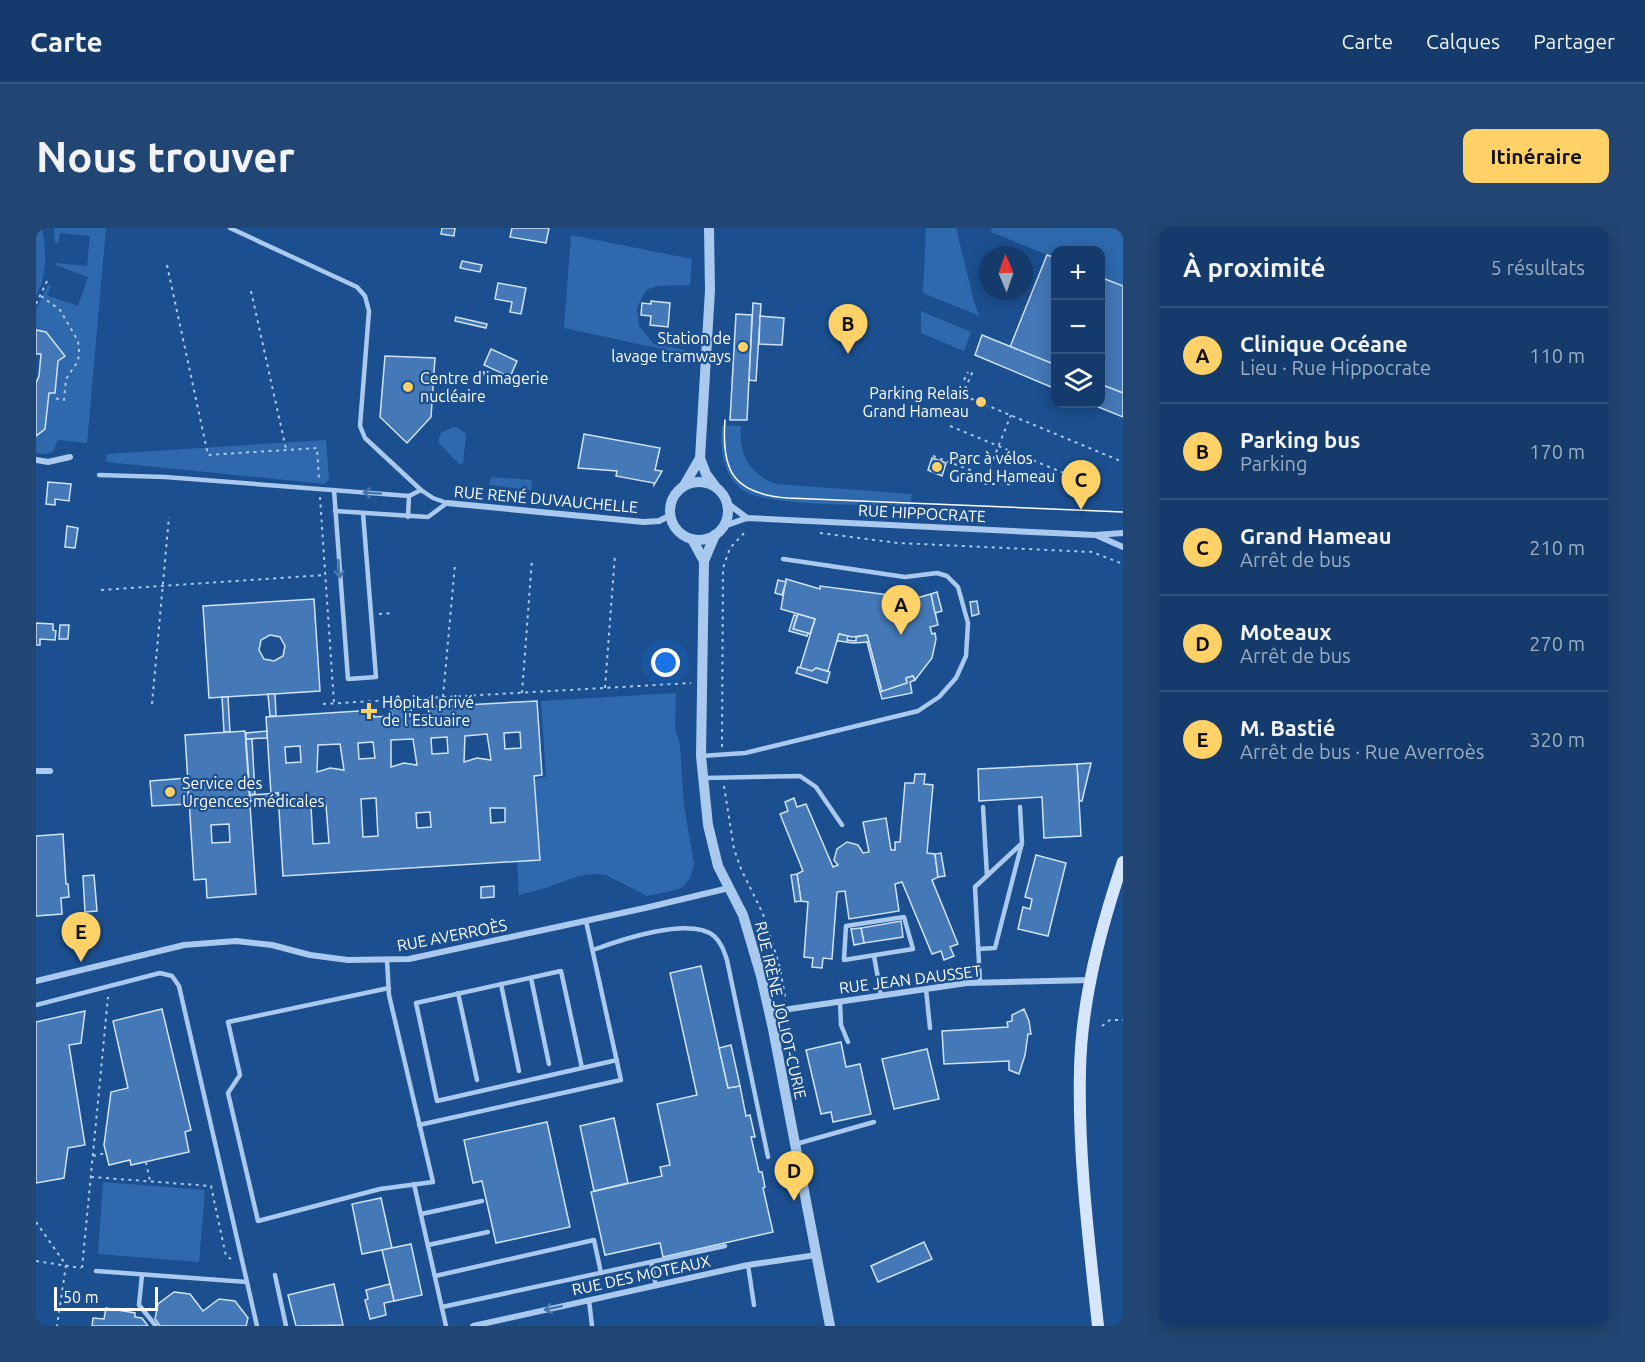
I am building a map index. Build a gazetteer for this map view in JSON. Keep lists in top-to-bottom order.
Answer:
{
  "streets": {
    "street": [
      "RUE RENÉ DUVAUCHELLE",
      "RUE HIPPOCRATE",
      "RUE AVERROÈS",
      "RUE JEAN DAUSSET",
      "RUE IRÈNE JOLIOT-CURIE",
      "RUE DES MOTEAUX"
    ]
  },
  "crossings": [
    ["RUE RENÉ DUVAUCHELLE", "RUE HIPPOCRATE"],
    ["RUE RENÉ DUVAUCHELLE", "RUE IRÈNE JOLIOT-CURIE"],
    ["RUE HIPPOCRATE", "RUE IRÈNE JOLIOT-CURIE"],
    ["RUE AVERROÈS", "RUE IRÈNE JOLIOT-CURIE"],
    ["RUE JEAN DAUSSET", "RUE IRÈNE JOLIOT-CURIE"],
    ["RUE IRÈNE JOLIOT-CURIE", "RUE DES MOTEAUX"]
  ],
  "places": {
    "other": [
      "Station de lavage tramways",
      "Centre d'imagerie nucléaire",
      "Parking Relais Grand Hameau",
      "Parc à vélos Grand Hameau",
      "Service des Urgences médicales"
    ],
    "health": ["Hôpital privé de l'Estuaire"]
  },
  "scale_bar": "50 m",
  "north": "top",
  "page": {
    "header": "Carte",
    "nav": ["Carte", "Calques", "Partager"],
    "buttons": "Itinéraire",
    "title": "Nous trouver",
    "heading": ["À proximité", "5 résultats"],
    "map_buttons": ["+", "−"],
    "pins": [
      "B",
      "C",
      "A",
      "E",
      "D"
    ],
    "list": [
      {
        "mark": "A",
        "name": "Clinique Océane",
        "note": "Lieu · Rue Hippocrate",
        "value": "110 m"
      },
      {
        "mark": "B",
        "name": "Parking bus",
        "note": "Parking",
        "value": "170 m"
      },
      {
        "mark": "C",
        "name": "Grand Hameau",
        "note": "Arrêt de bus",
        "value": "210 m"
      },
      {
        "mark": "D",
        "name": "Moteaux",
        "note": "Arrêt de bus",
        "value": "270 m"
      },
      {
        "mark": "E",
        "name": "M. Bastié",
        "note": "Arrêt de bus · Rue Averroès",
        "value": "320 m"
      }
    ],
    "scale": "50 m"
  }
}
